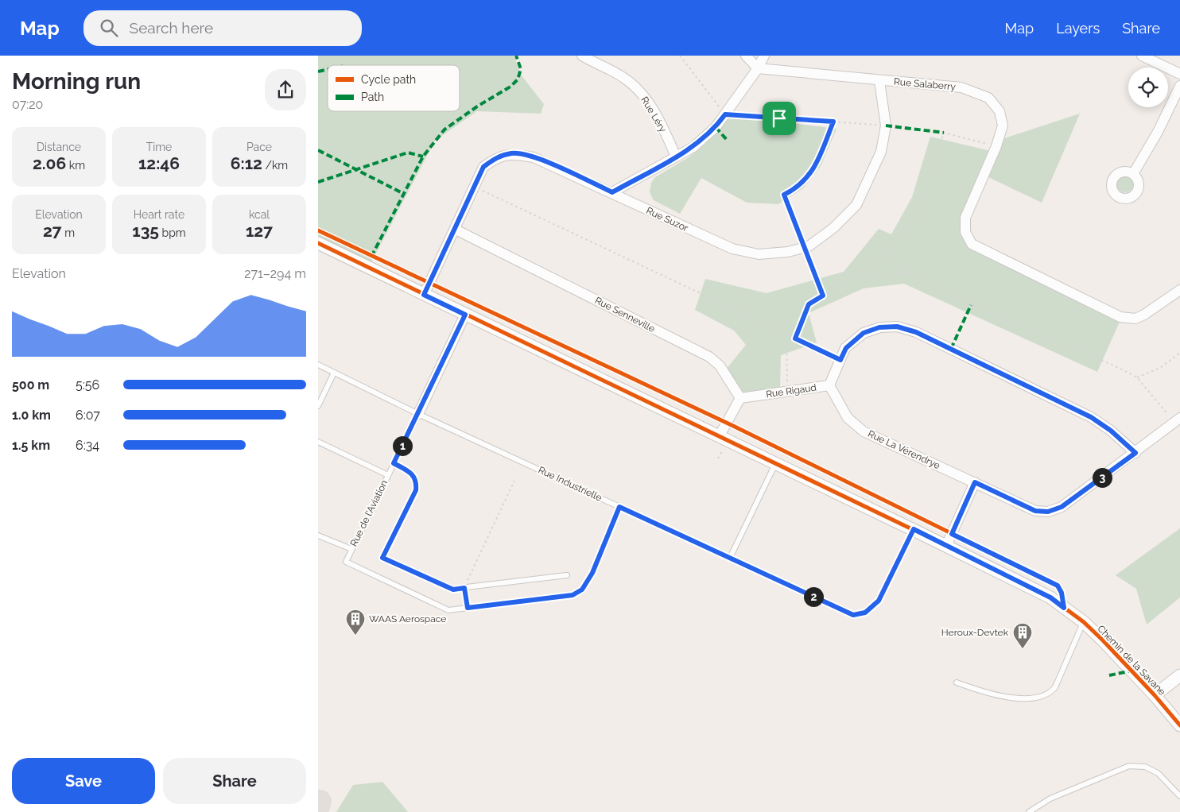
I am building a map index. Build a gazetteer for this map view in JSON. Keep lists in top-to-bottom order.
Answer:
{
  "streets": {
    "street": [
      "Rue Salaberry",
      "Rue Léry",
      "Rue Suzor",
      "Rue Senneville",
      "Rue Rigaud",
      "Rue La Vérendrye",
      "Rue de l'Aviation",
      "Chemin de la Savane"
    ],
    "lane": ["Rue Industrielle"]
  },
  "crossings": [
    ["Rue Salaberry", "Rue Suzor"],
    ["Rue Suzor", "Rue Senneville"],
    ["Rue Suzor", "Chemin de la Savane"],
    ["Rue Senneville", "Rue Rigaud"],
    ["Rue Rigaud", "Rue La Vérendrye"],
    ["Rue Industrielle", "Rue de l'Aviation"],
    ["Rue Industrielle", "Chemin de la Savane"],
    ["Rue de l'Aviation", "Chemin de la Savane"]
  ],
  "places": {
    "building": ["WAAS Aerospace", "Heroux-Devtek"]
  },
  "legend": ["Cycle path", "Path"],
  "page": {
    "header": "Map",
    "search": "Search here",
    "nav": ["Map", "Layers", "Share"],
    "heading": ["Morning run", "07:20"],
    "stats": [
      ["Distance", "2.06 km"],
      ["Time", "12:46"],
      ["Pace", "6:12 /km"],
      ["Elevation", "27 m"],
      ["Heart rate", "135 bpm"],
      ["kcal", "127"]
    ],
    "chart": ["Elevation", "271–294 m"],
    "list": [
      {
        "name": "500 m",
        "note": "5:56"
      },
      {
        "name": "1.0 km",
        "note": "6:07"
      },
      {
        "name": "1.5 km",
        "note": "6:34"
      }
    ],
    "pins": ["1", "3", "2"],
    "buttons": ["Save", "Share"]
  }
}
